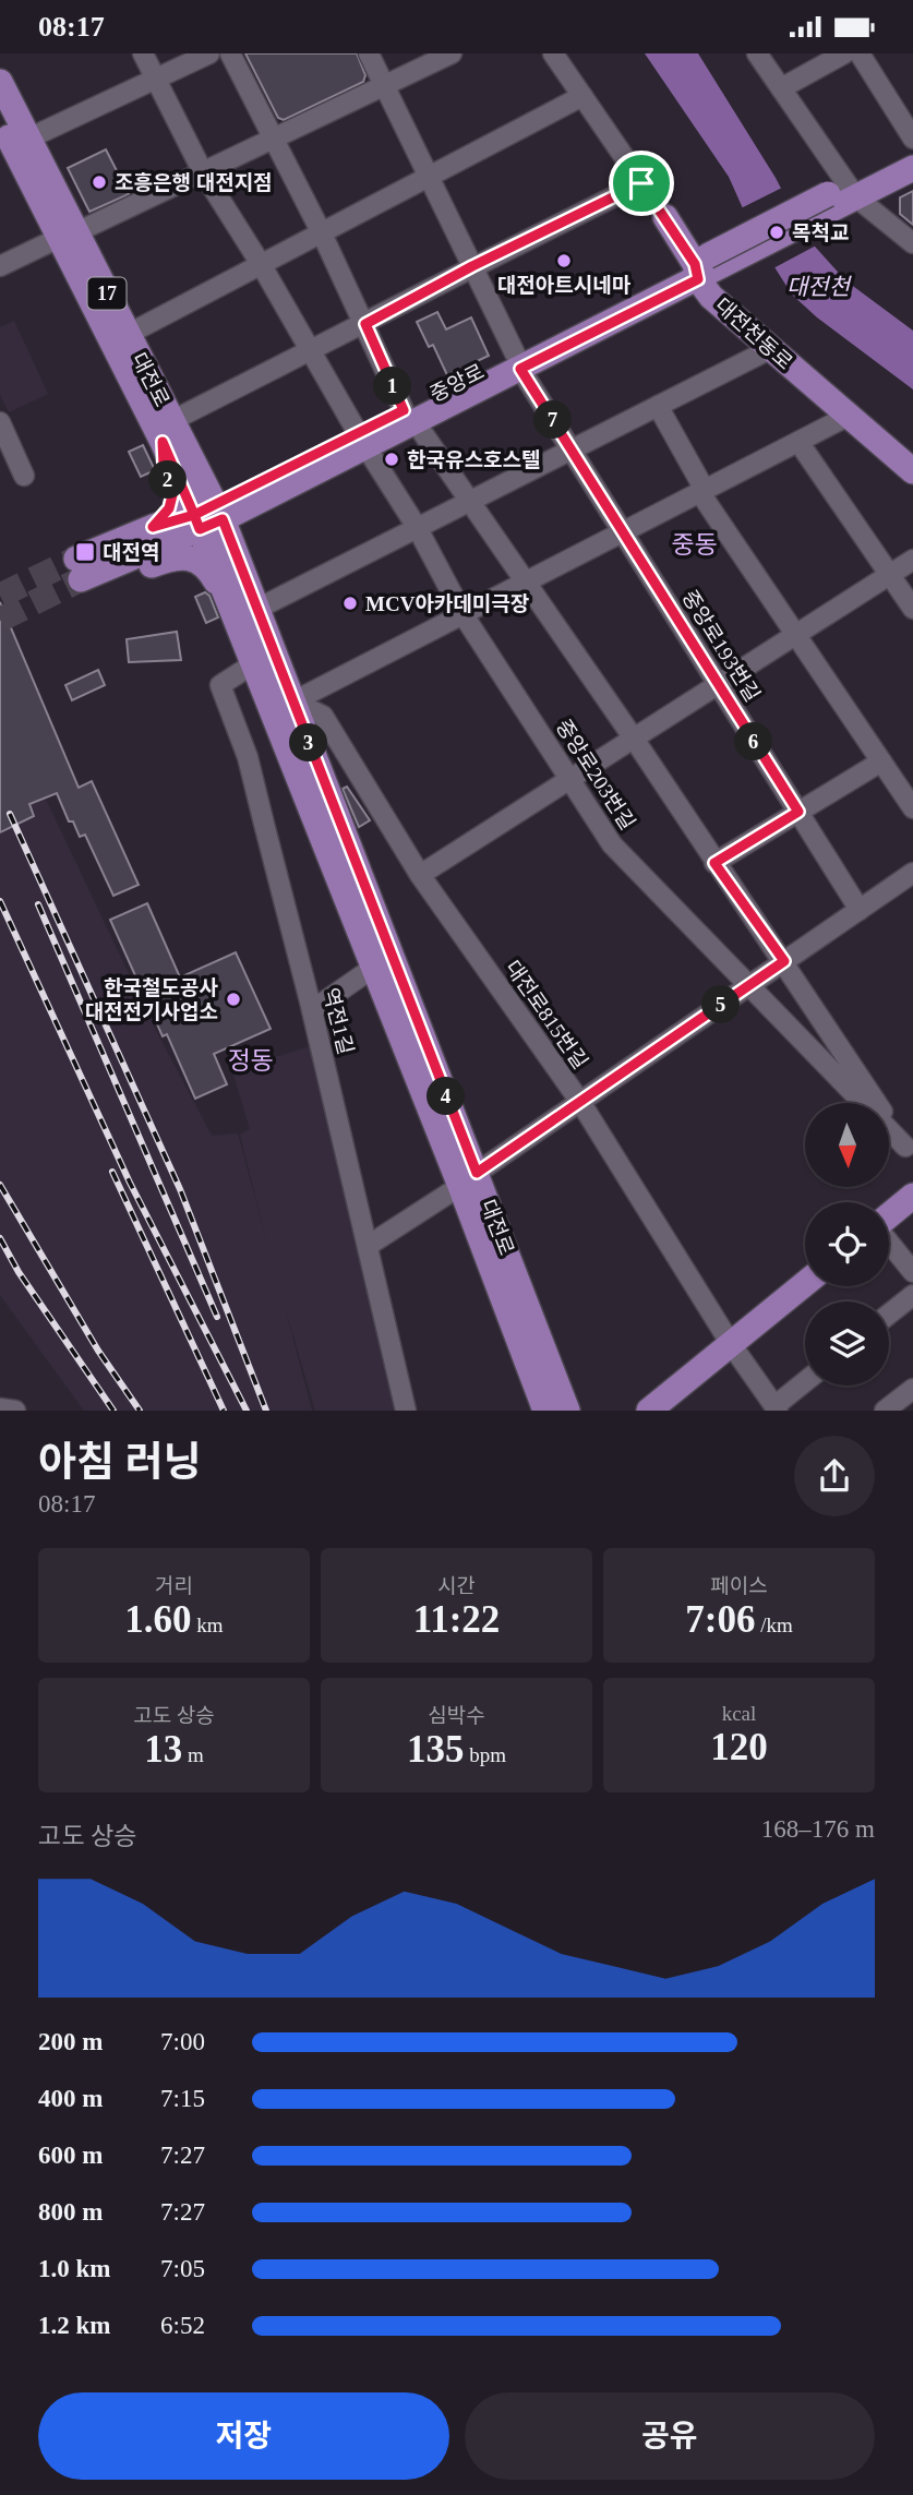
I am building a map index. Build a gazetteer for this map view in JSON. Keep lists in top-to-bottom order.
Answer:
{
  "streets": {
    "main road": [
      "17",
      "대전천동로",
      "대전로",
      "중앙로"
    ],
    "street": [
      "중앙로193번길",
      "중앙로203번길",
      "대전로815번길",
      "역전1길"
    ]
  },
  "crossings": [
    ["대전천동로", "중앙로"],
    ["대전로", "중앙로"],
    ["대전로", "대전로815번길"],
    ["대전로", "역전1길"],
    ["중앙로", "중앙로193번길"],
    ["중앙로", "중앙로203번길"]
  ],
  "districts": ["중동", "정동"],
  "water": ["대전천"],
  "places": {
    "other": [
      "조흥은행 대전지점",
      "목척교",
      "대전아트시네마",
      "한국유스호스텔",
      "MCV아카데미극장",
      "한국철도공사 대전전기사업소"
    ],
    "transit": ["대전역"]
  },
  "north": "bottom",
  "page": {
    "status": "08:17",
    "pins": [
      "1",
      "7",
      "2",
      "6",
      "3",
      "5",
      "4"
    ],
    "heading": ["아침 러닝", "08:17"],
    "stats": [
      ["거리", "1.60 km"],
      ["시간", "11:22"],
      ["페이스", "7:06 /km"],
      ["고도 상승", "13 m"],
      ["심박수", "135 bpm"],
      ["kcal", "120"]
    ],
    "chart": ["고도 상승", "168–176 m"],
    "list": [
      {
        "name": "200 m",
        "note": "7:00"
      },
      {
        "name": "400 m",
        "note": "7:15"
      },
      {
        "name": "600 m",
        "note": "7:27"
      },
      {
        "name": "800 m",
        "note": "7:27"
      },
      {
        "name": "1.0 km",
        "note": "7:05"
      },
      {
        "name": "1.2 km",
        "note": "6:52"
      }
    ],
    "buttons": ["저장", "공유"]
  }
}
